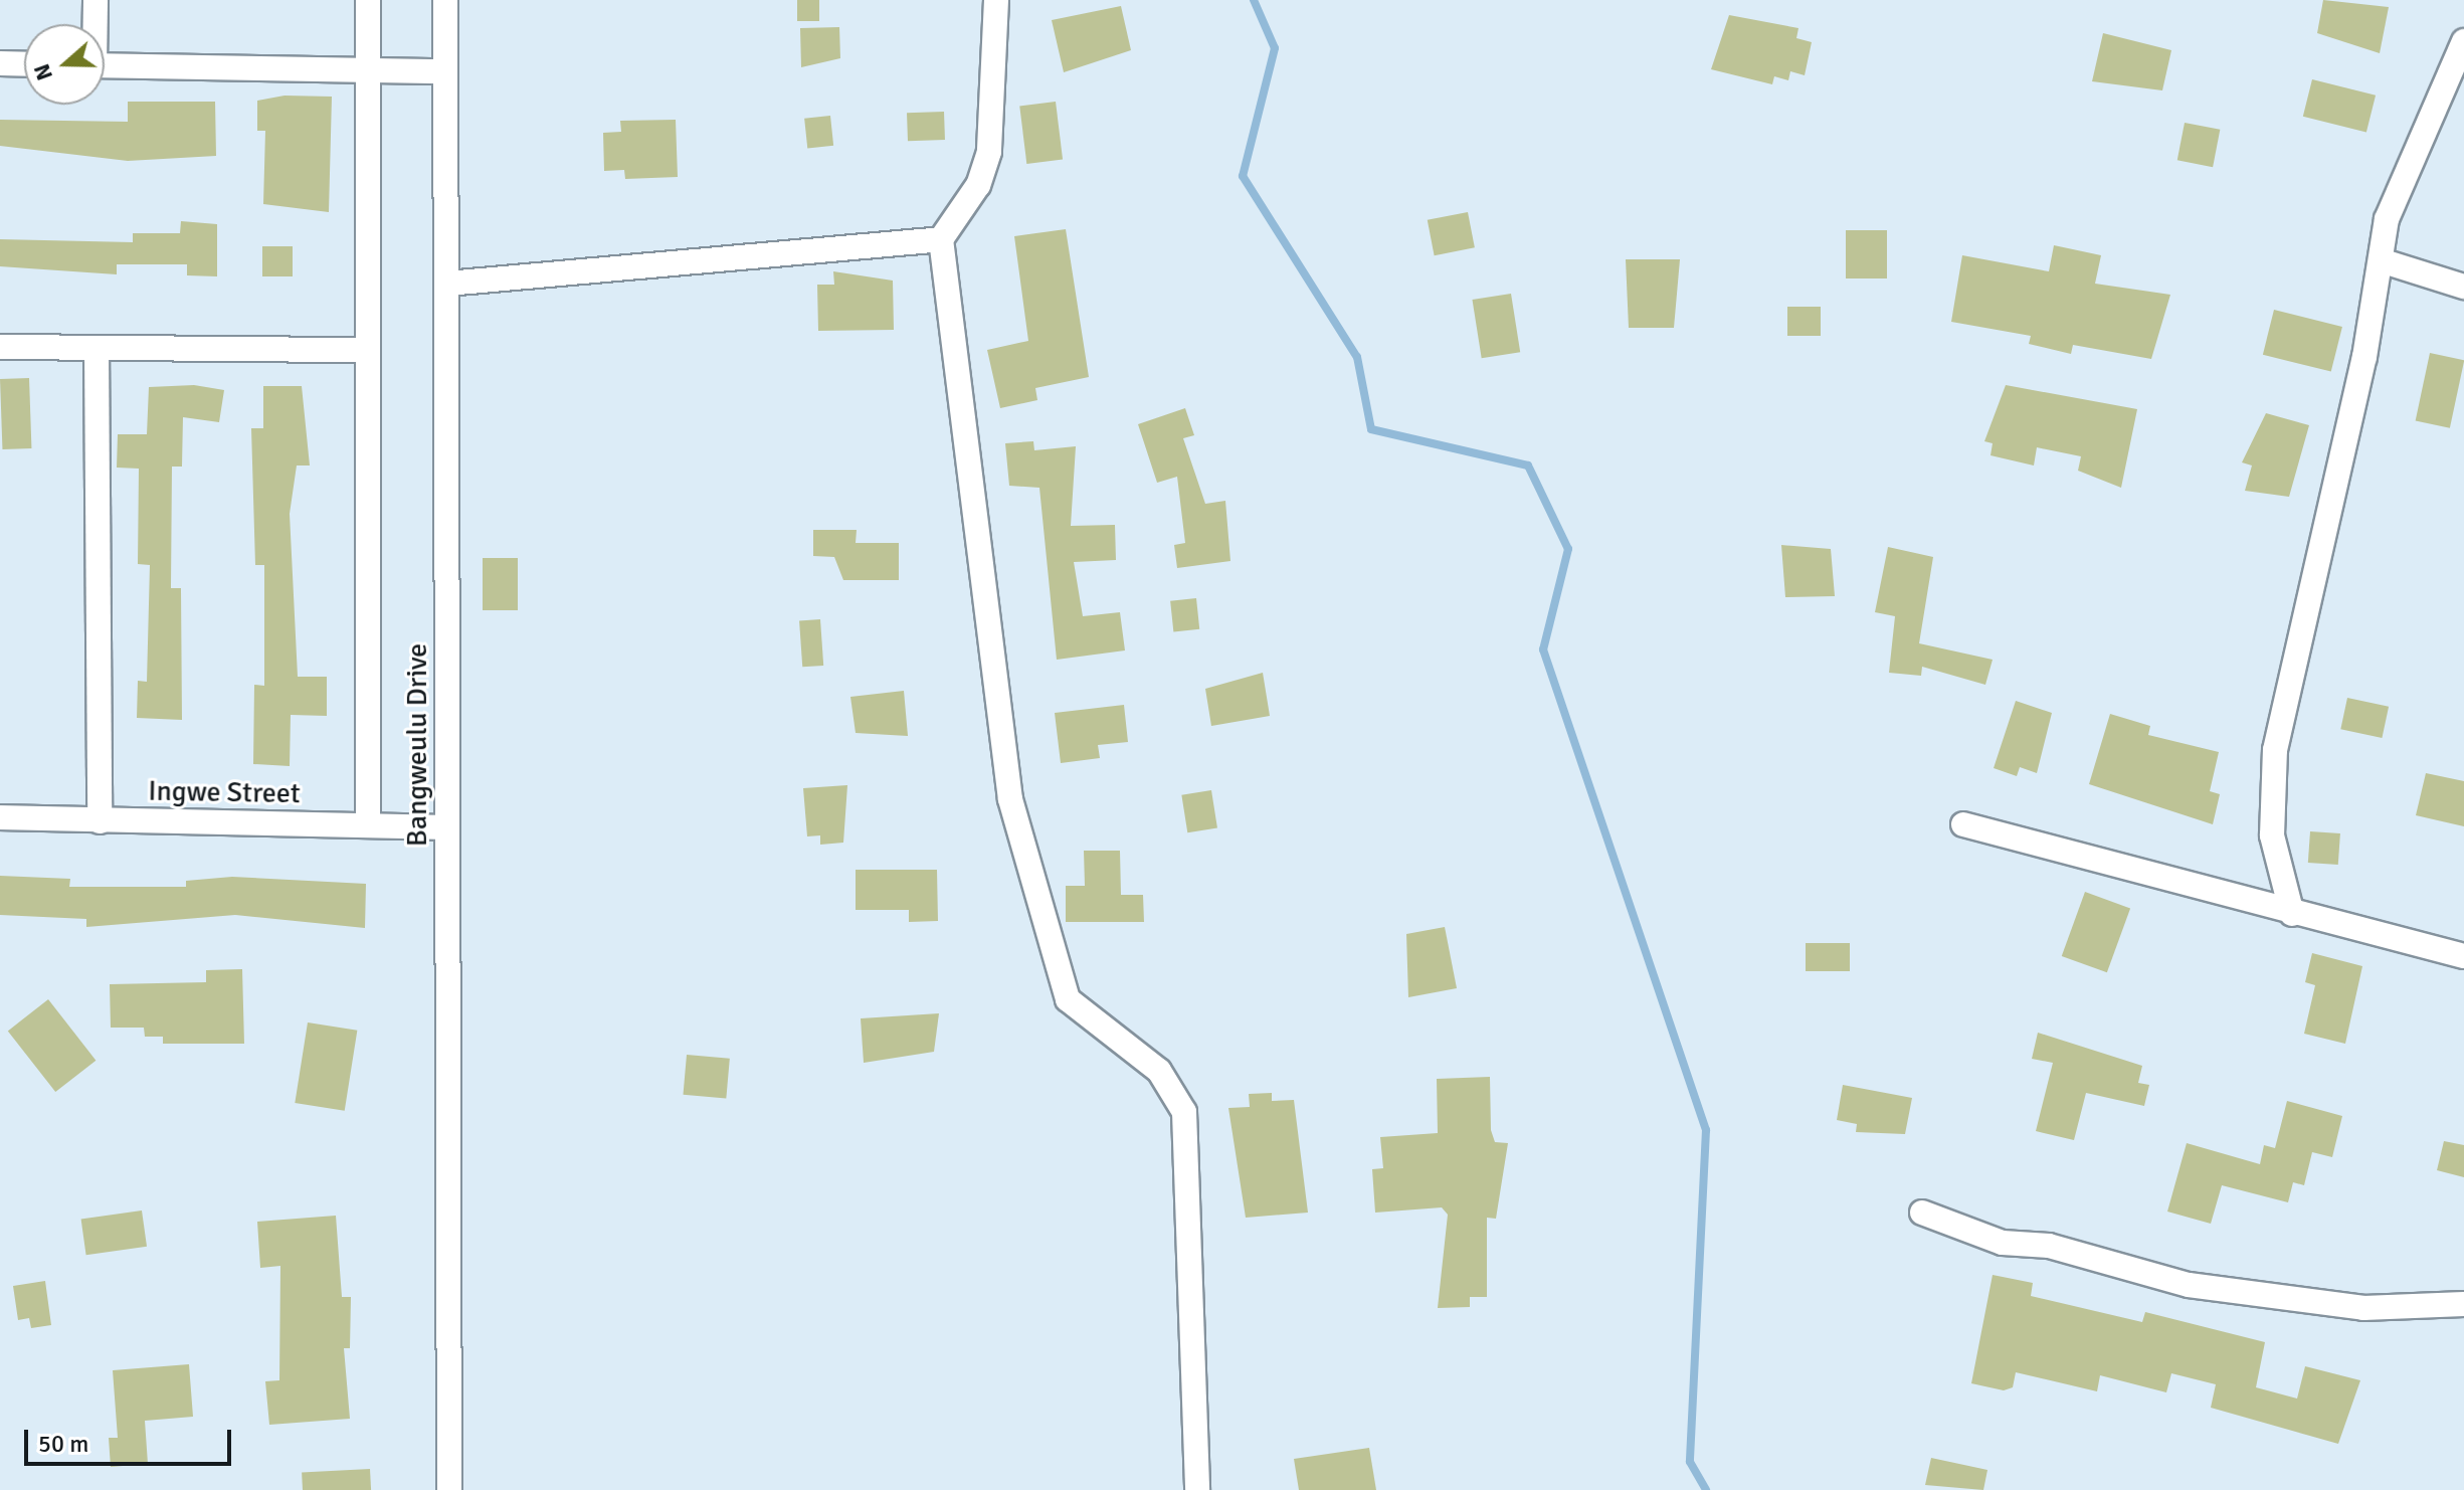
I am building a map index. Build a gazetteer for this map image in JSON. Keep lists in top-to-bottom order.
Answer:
{
  "streets": {
    "street": ["Bangweulu Drive", "Ingwe Street"]
  },
  "crossings": [
    ["Bangweulu Drive", "Ingwe Street"]
  ],
  "scale_bar": "50 m",
  "north": "left"
}
